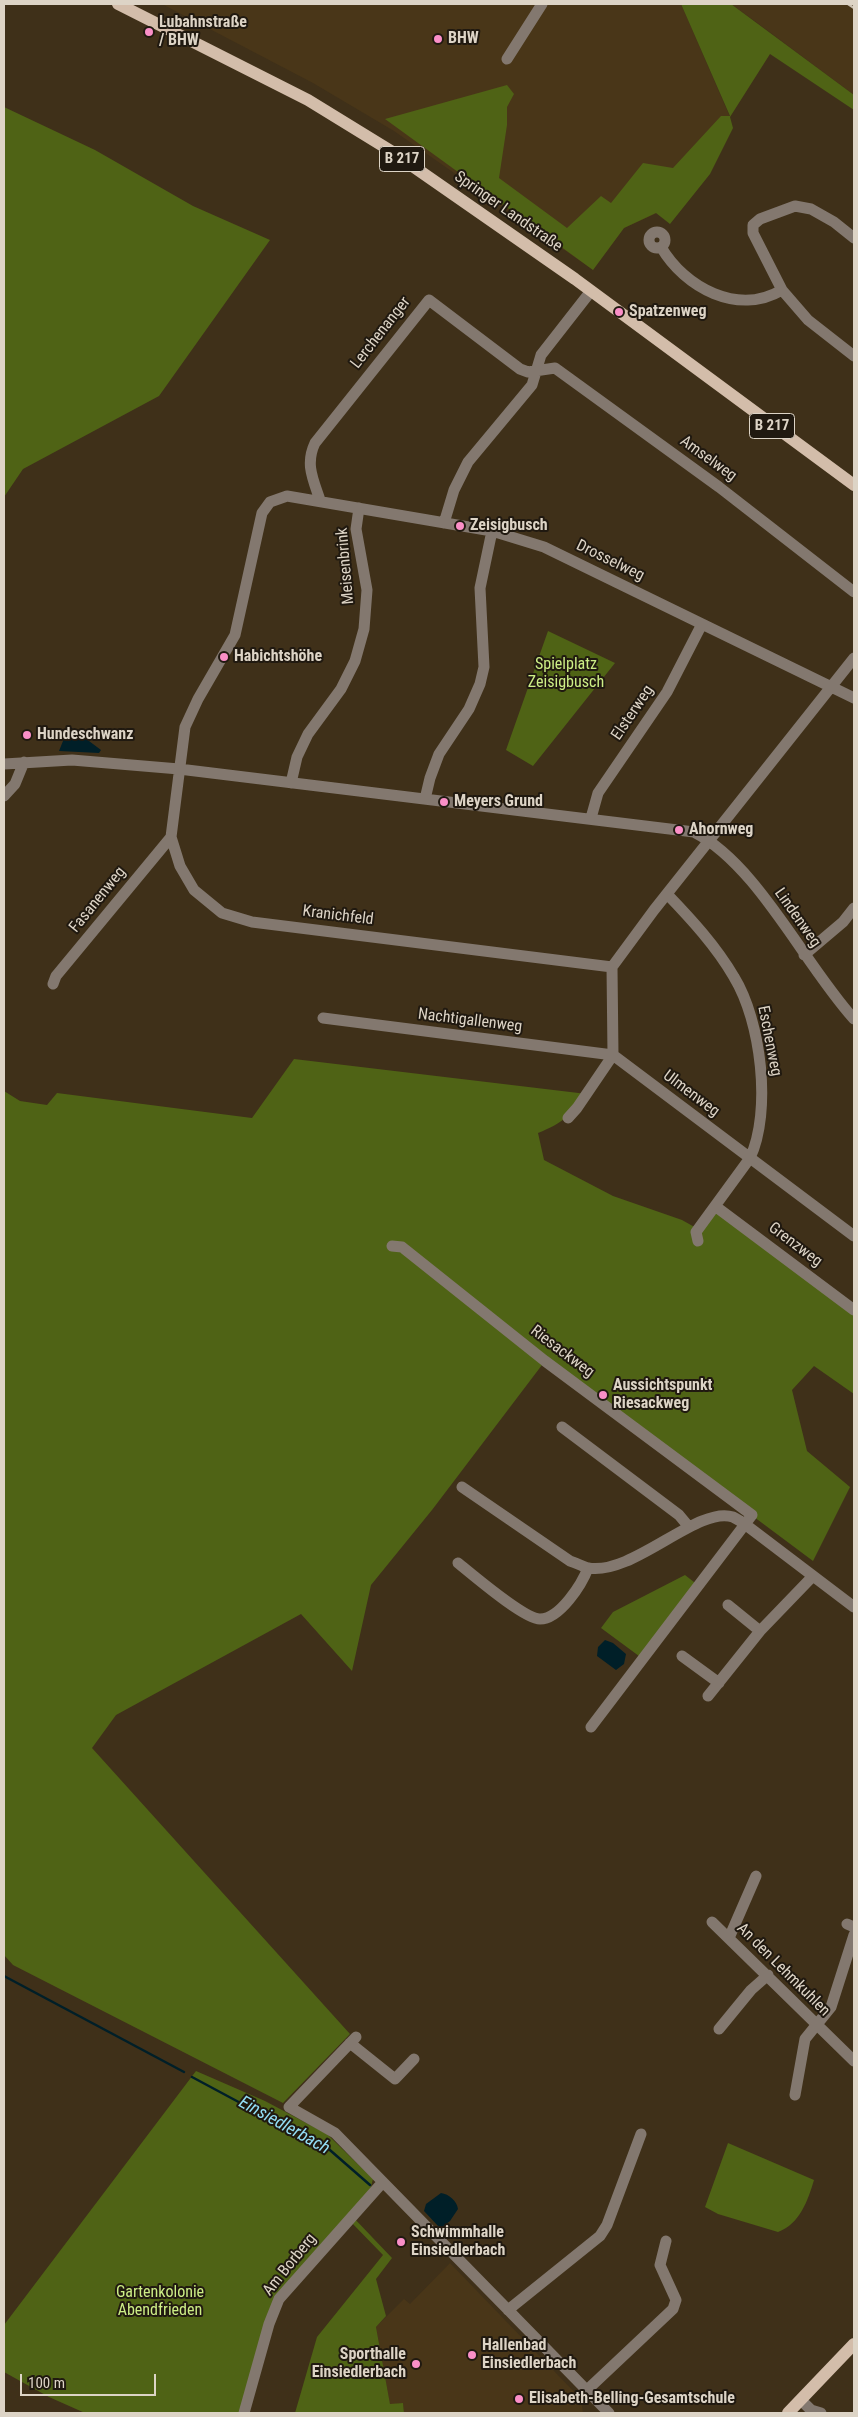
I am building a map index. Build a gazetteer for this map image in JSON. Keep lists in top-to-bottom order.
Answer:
{
  "streets": {
    "main road": ["B 217", "Springer Landstraße"],
    "street": [
      "Lerchenanger",
      "Amselweg",
      "Drosselweg",
      "Meisenbrink",
      "Elsterweg",
      "Fasanenweg",
      "Kranichfeld",
      "Lindenweg",
      "Nachtigallenweg",
      "Eschenweg",
      "Ulmenweg",
      "Grenzweg",
      "Riesackweg",
      "An den Lehmkuhlen",
      "Am Borberg"
    ]
  },
  "crossings": [
    ["Lerchenanger", "Amselweg"],
    ["Drosselweg", "Meisenbrink"],
    ["Drosselweg", "Elsterweg"],
    ["Fasanenweg", "Kranichfeld"],
    ["Nachtigallenweg", "Ulmenweg"],
    ["Eschenweg", "Ulmenweg"]
  ],
  "water": ["Einsiedlerbach"],
  "parks": ["Spielplatz Zeisigbusch", "Gartenkolonie Abendfrieden"],
  "places": [
    "Lubahnstraße / BHW",
    "BHW",
    "Spatzenweg",
    "Zeisigbusch",
    "Habichtshöhe",
    "Hundeschwanz",
    "Meyers Grund",
    "Ahornweg",
    "Aussichtspunkt Riesackweg",
    "Schwimmhalle Einsiedlerbach",
    "Hallenbad Einsiedlerbach",
    "Sporthalle Einsiedlerbach",
    "Elisabeth-Belling-Gesamtschule"
  ],
  "scale_bar": "100 m"
}
